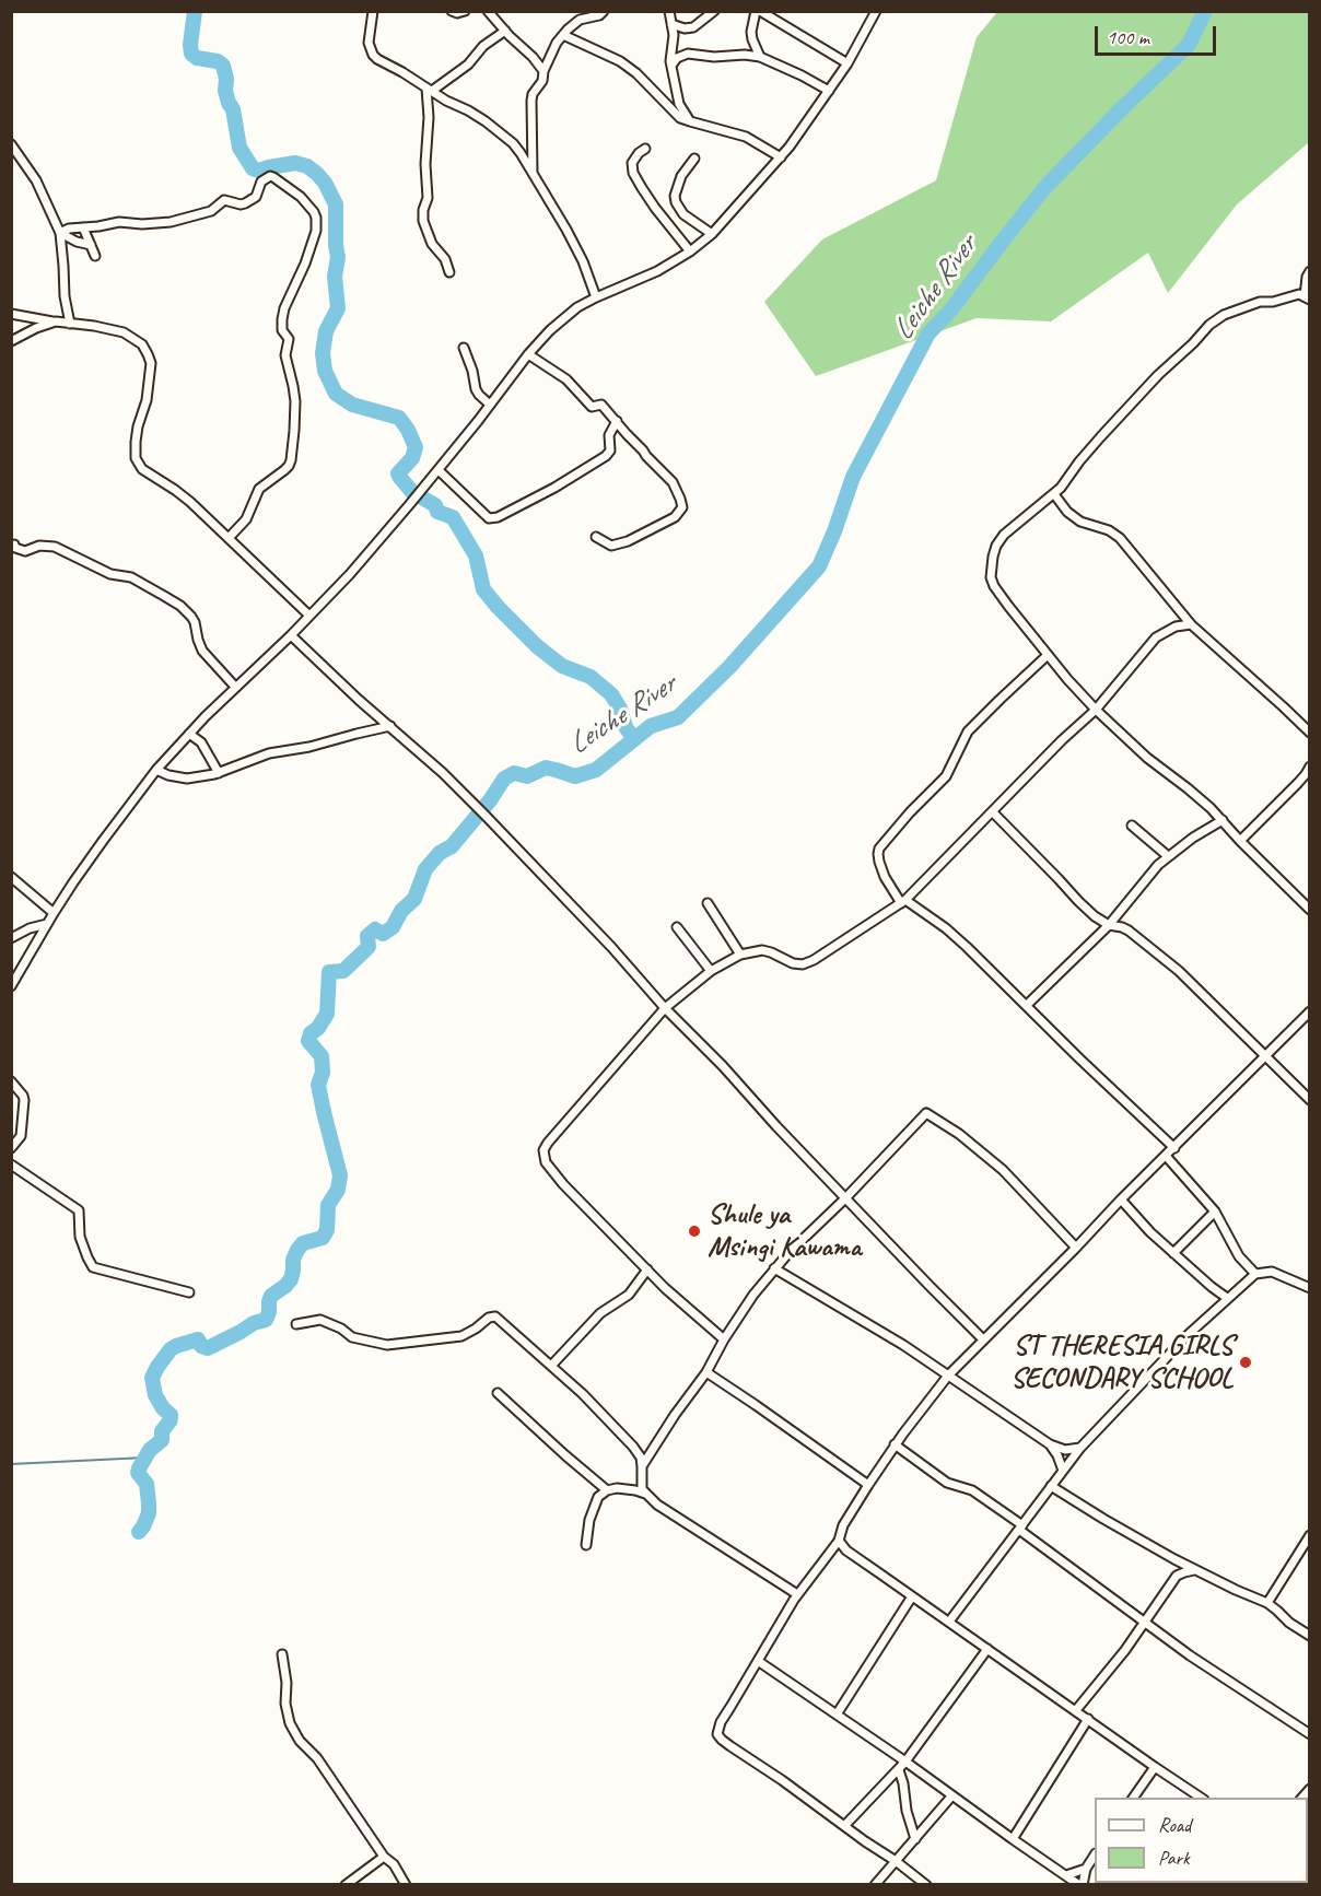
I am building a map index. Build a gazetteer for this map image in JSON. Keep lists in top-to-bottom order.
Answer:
{
  "water": ["Leiche River"],
  "places": ["Shule ya Msingi Kawama", "ST THERESIA GIRLS SECONDARY SCHOOL"],
  "legend": ["Road", "Park"],
  "scale_bar": "100 m"
}
